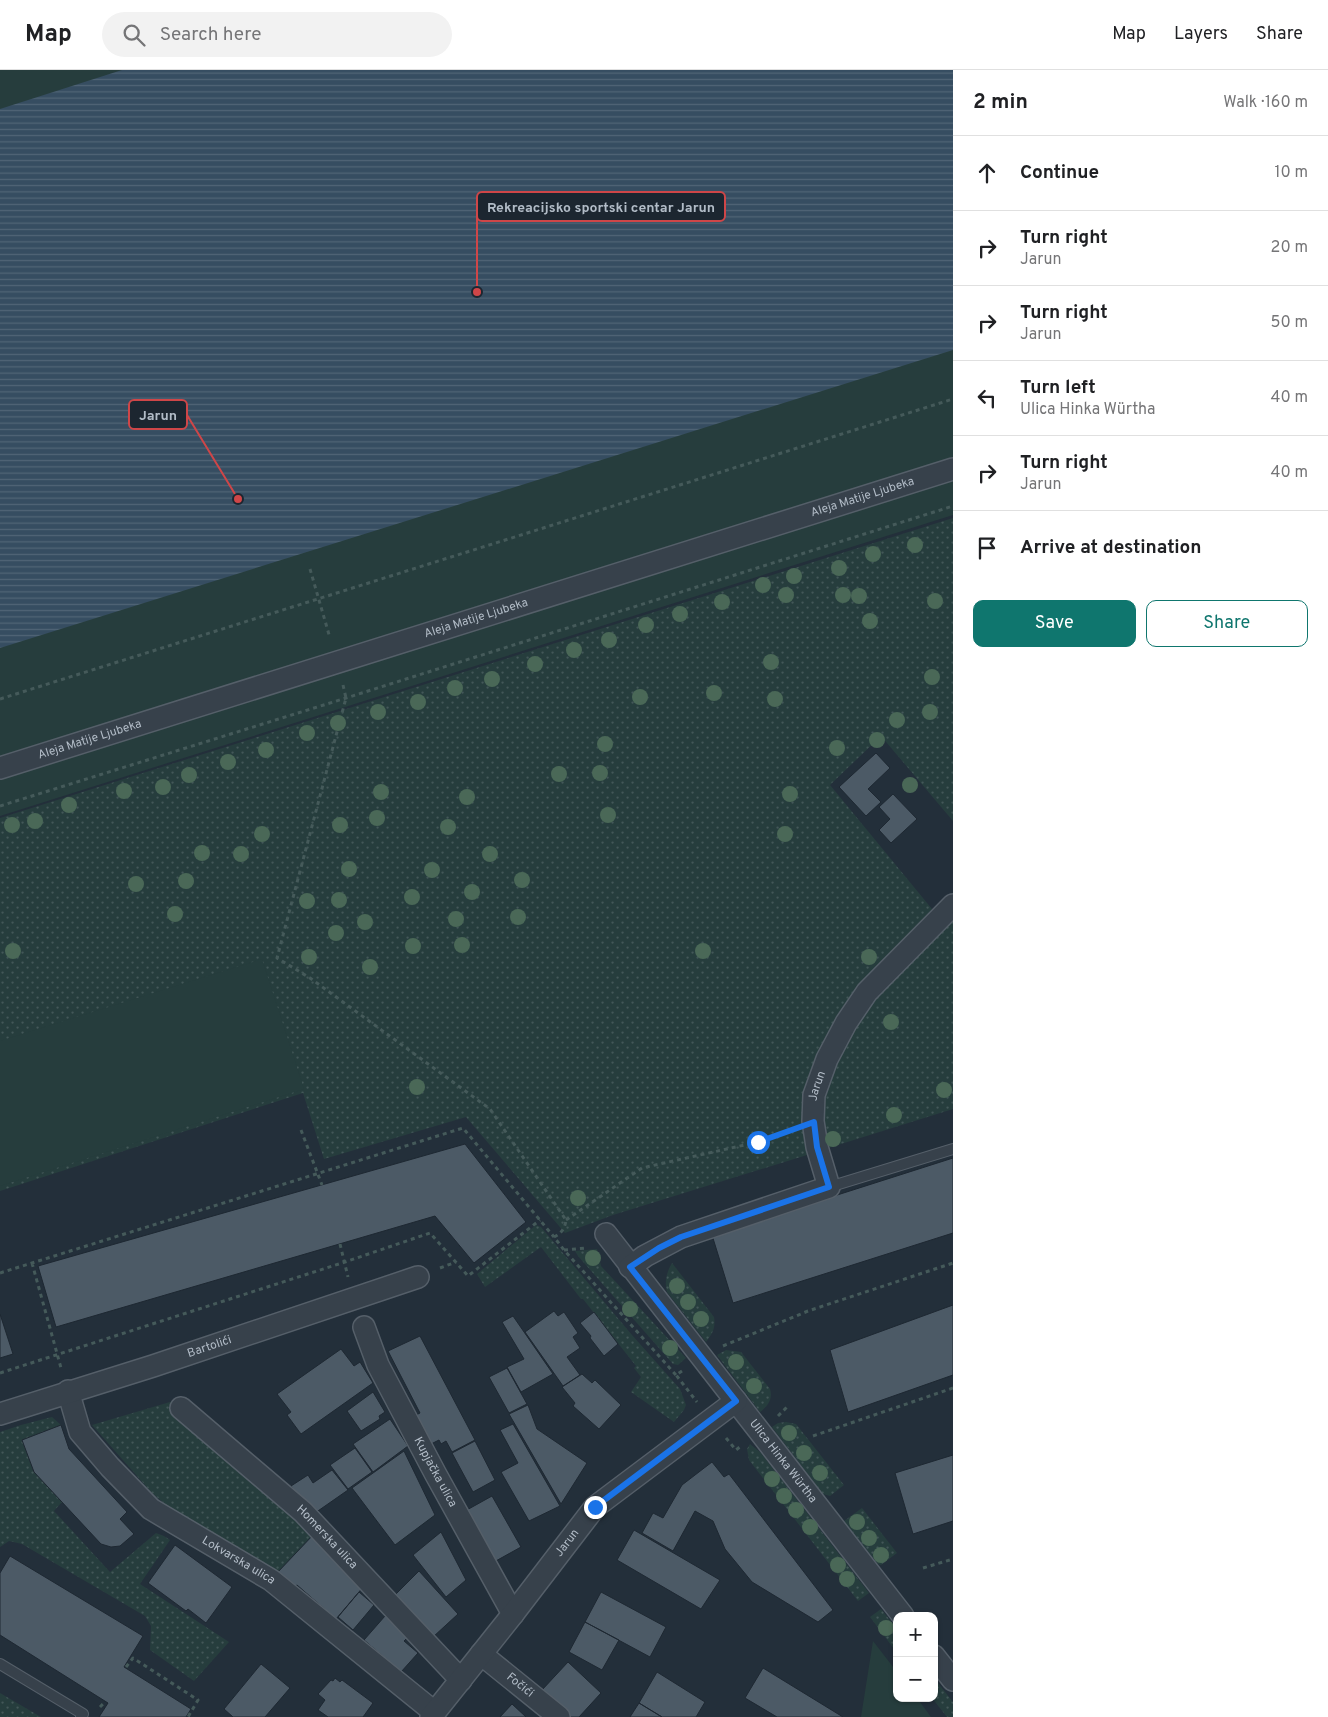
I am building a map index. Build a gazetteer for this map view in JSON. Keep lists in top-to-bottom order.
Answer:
{
  "streets": {
    "street": [
      "Aleja Matije Ljubeka",
      "Jarun",
      "Bartolići",
      "Ulica Hinka Würtha",
      "Kupjačka ulica",
      "Homerska ulica",
      "Lokvarska ulica",
      "Fočići"
    ]
  },
  "crossings": [
    ["Jarun", "Ulica Hinka Würtha"],
    ["Jarun", "Kupjačka ulica"],
    ["Jarun", "Homerska ulica"],
    ["Jarun", "Lokvarska ulica"],
    ["Jarun", "Fočići"],
    ["Bartolići", "Lokvarska ulica"]
  ],
  "places": ["Rekreacijsko sportski centar Jarun", "Jarun"],
  "page": {
    "header": "Map",
    "search": "Search here",
    "nav": ["Map", "Layers", "Share"],
    "heading": ["2 min", "Walk · 160 m"],
    "list": [
      ["Continue", "10 m"],
      ["Turn right", "Jarun", "20 m"],
      ["Turn right", "Jarun", "50 m"],
      ["Turn left", "Ulica Hinka Würtha", "40 m"],
      ["Turn right", "Jarun", "40 m"],
      "Arrive at destination"
    ],
    "buttons": ["Save", "Share"],
    "map_buttons": ["+", "−"]
  }
}
